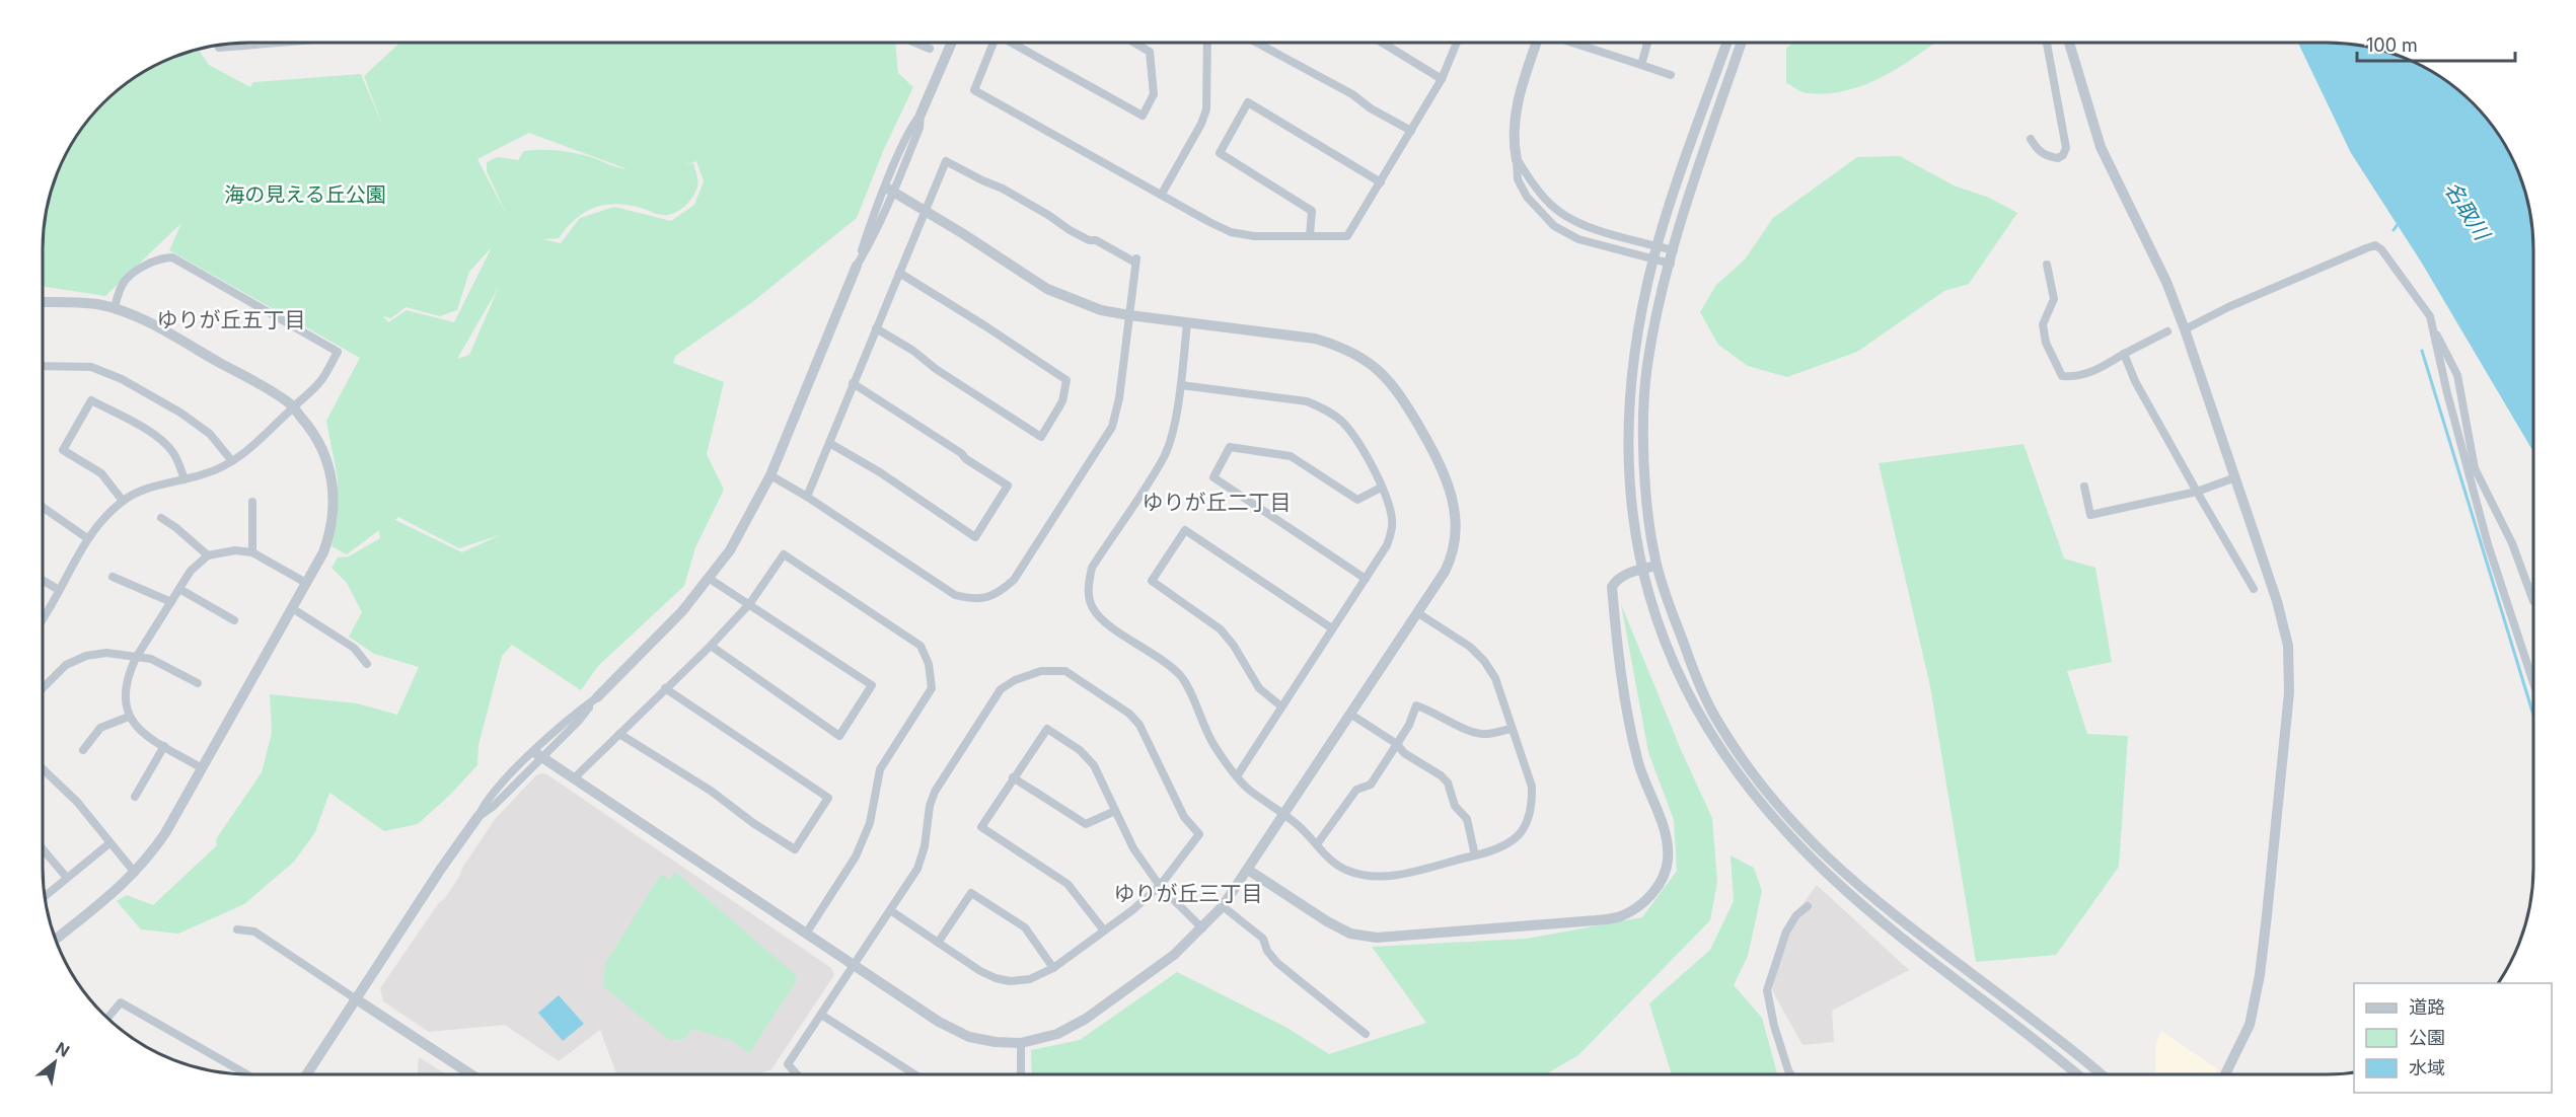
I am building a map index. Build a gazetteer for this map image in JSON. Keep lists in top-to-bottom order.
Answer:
{
  "districts": ["ゆりが丘五丁目", "ゆりが丘二丁目", "ゆりが丘三丁目"],
  "water": ["名取川"],
  "parks": ["海の見える丘公園"],
  "legend": ["道路", "公園", "水域"],
  "scale_bar": "100 m",
  "north": "top right"
}
